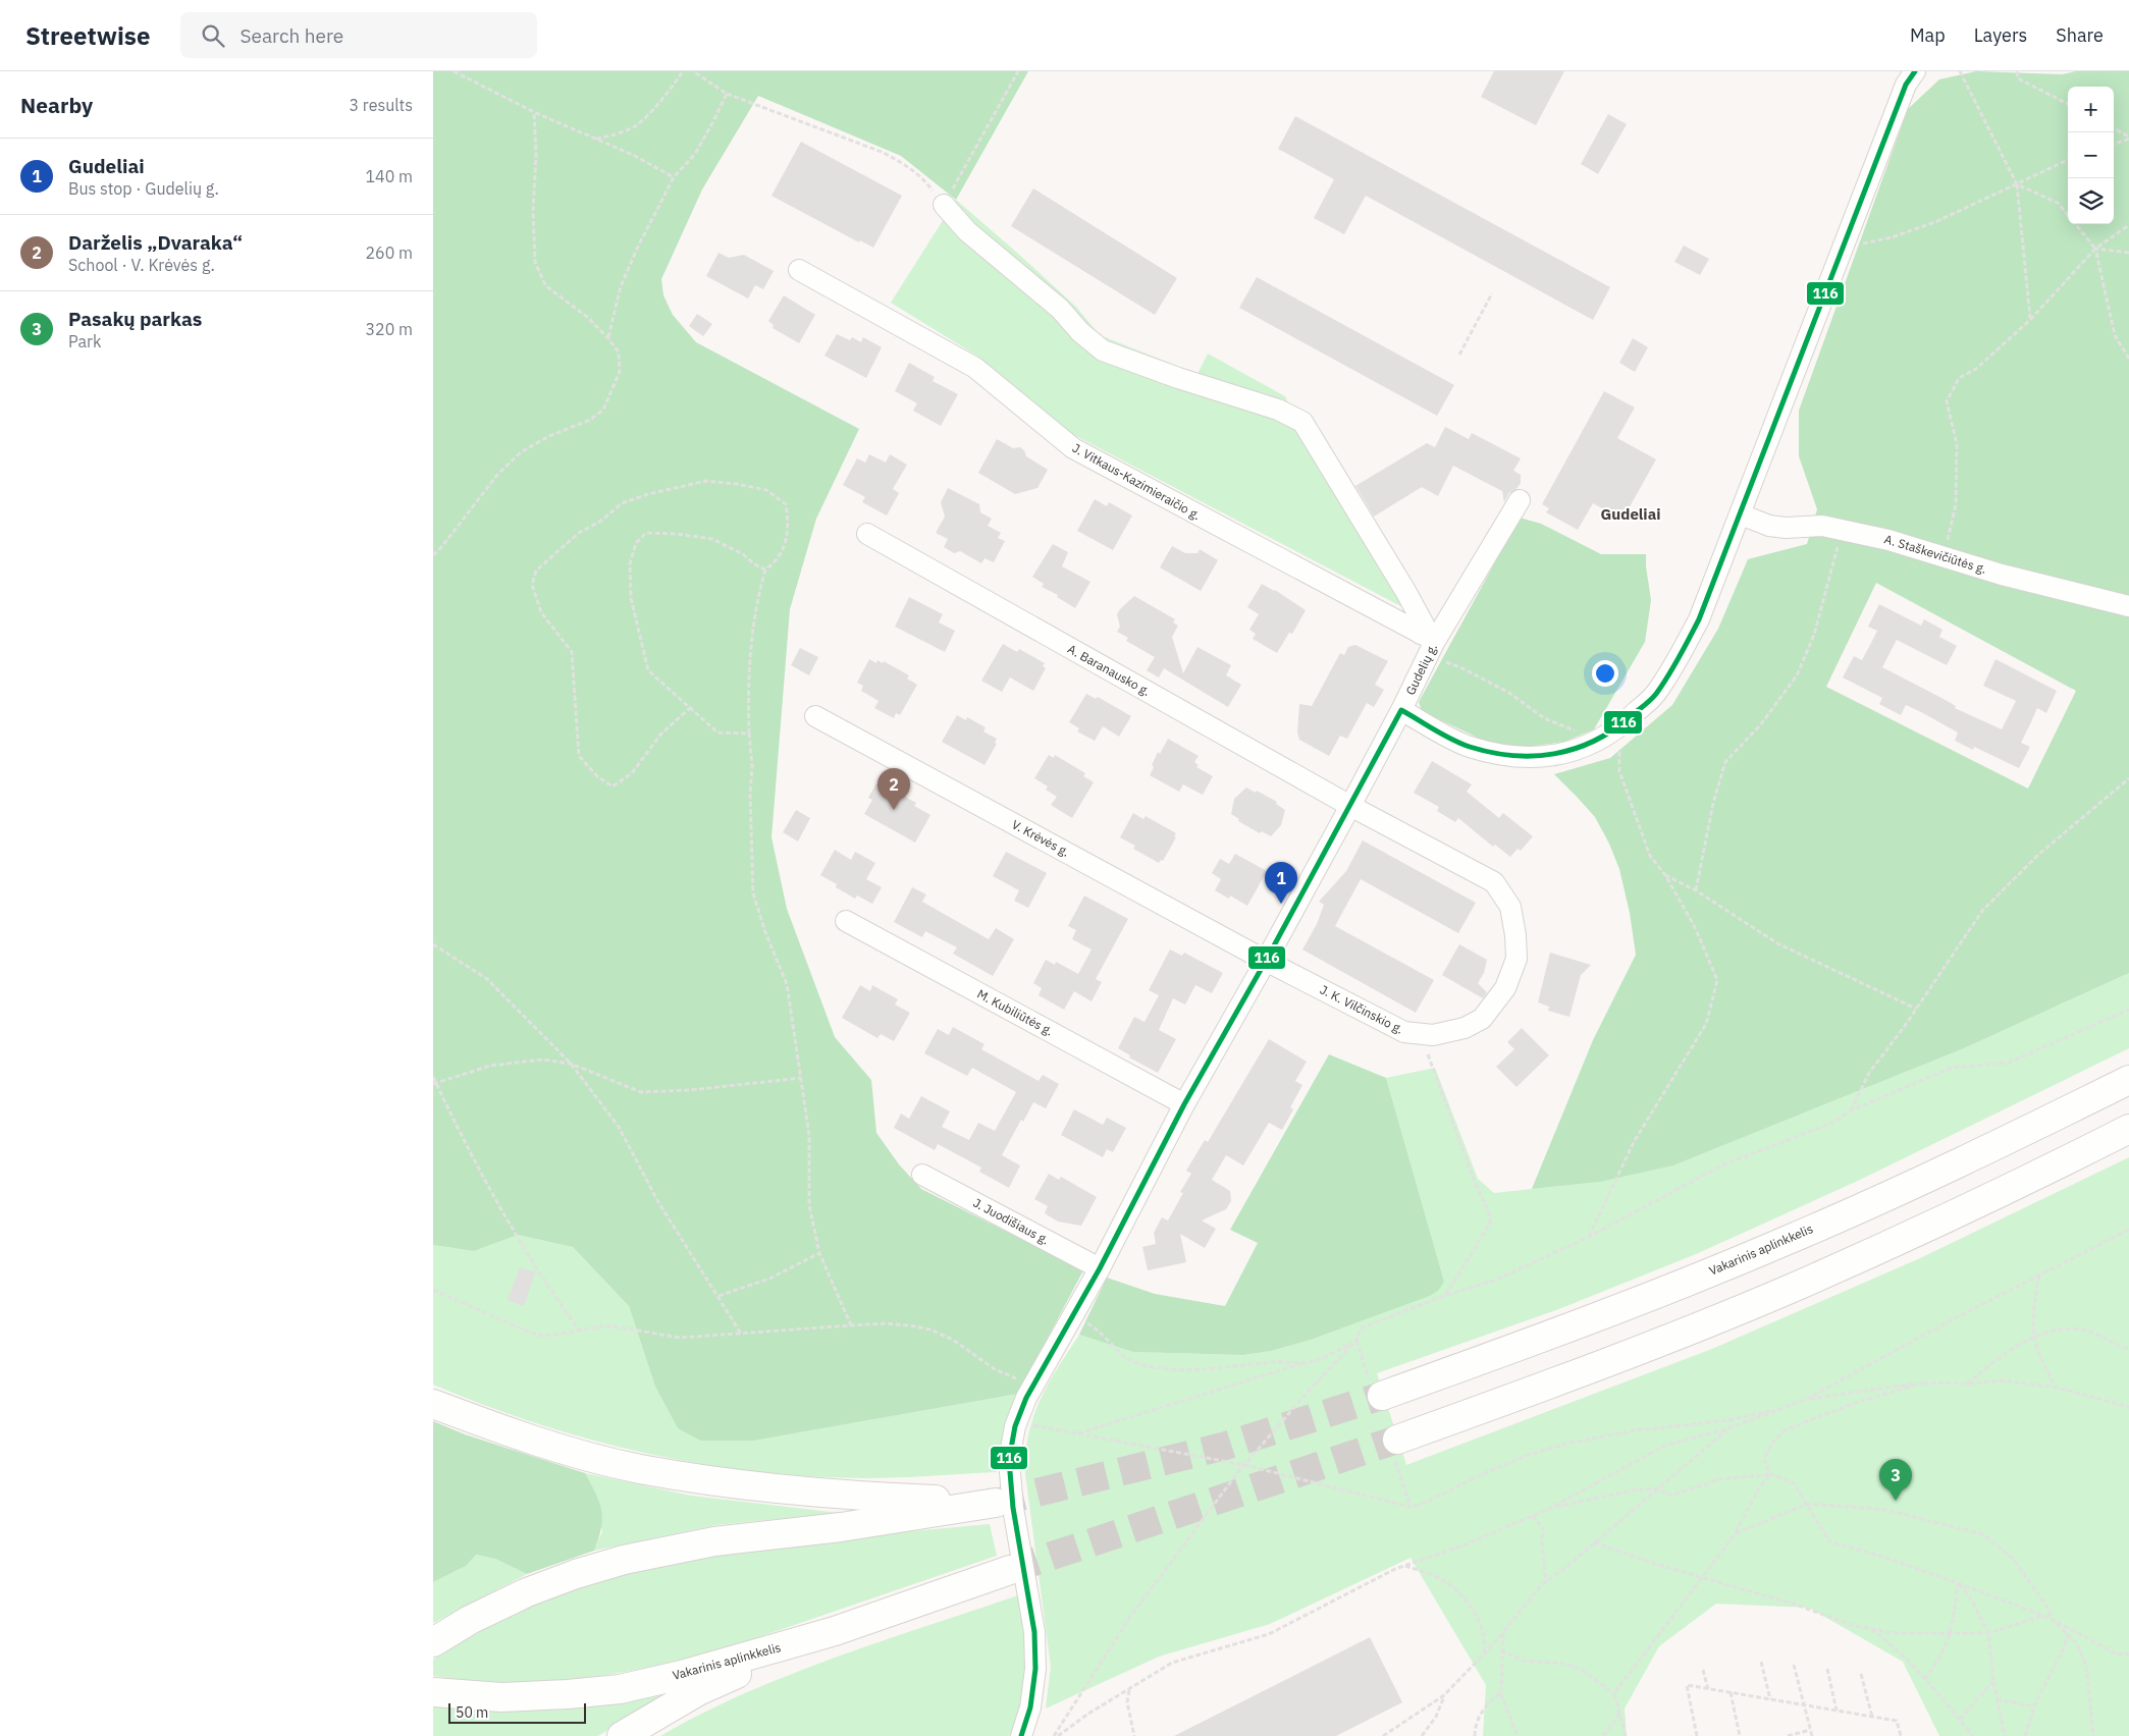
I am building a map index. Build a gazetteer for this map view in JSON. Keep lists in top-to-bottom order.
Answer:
{
  "streets": {
    "highway": ["Vakarinis aplinkkelis"],
    "street": [
      "J. Vitkaus-Kazimieraičio g.",
      "A. Staškevičiūtės g.",
      "Gudelių g.",
      "A. Baranausko g.",
      "V. Krėvės g.",
      "J. K. Vilčinskio g.",
      "M. Kubiliūtės g.",
      "J. Juodišiaus g."
    ]
  },
  "crossings": [
    ["J. Vitkaus-Kazimieraičio g.", "Gudelių g."],
    ["Gudelių g.", "A. Baranausko g."],
    ["Gudelių g.", "V. Krėvės g."],
    ["Gudelių g.", "J. K. Vilčinskio g."],
    ["Gudelių g.", "M. Kubiliūtės g."],
    ["Gudelių g.", "J. Juodišiaus g."],
    ["A. Baranausko g.", "J. K. Vilčinskio g."],
    ["V. Krėvės g.", "J. K. Vilčinskio g."]
  ],
  "districts": ["Gudeliai"],
  "lines": ["transit line 116"],
  "scale_bar": "50 m",
  "page": {
    "header": "Streetwise",
    "search": "Search here",
    "nav": ["Map", "Layers", "Share"],
    "heading": ["Nearby", "3 results"],
    "map_buttons": ["+", "−"],
    "list": [
      {
        "mark": "1",
        "name": "Gudeliai",
        "note": "Bus stop · Gudelių g.",
        "value": "140 m"
      },
      {
        "mark": "2",
        "name": "Darželis „Dvaraka“",
        "note": "School · V. Krėvės g.",
        "value": "260 m"
      },
      {
        "mark": "3",
        "name": "Pasakų parkas",
        "note": "Park",
        "value": "320 m"
      }
    ],
    "pins": ["2", "1", "3"],
    "scale": "50 m"
  }
}
